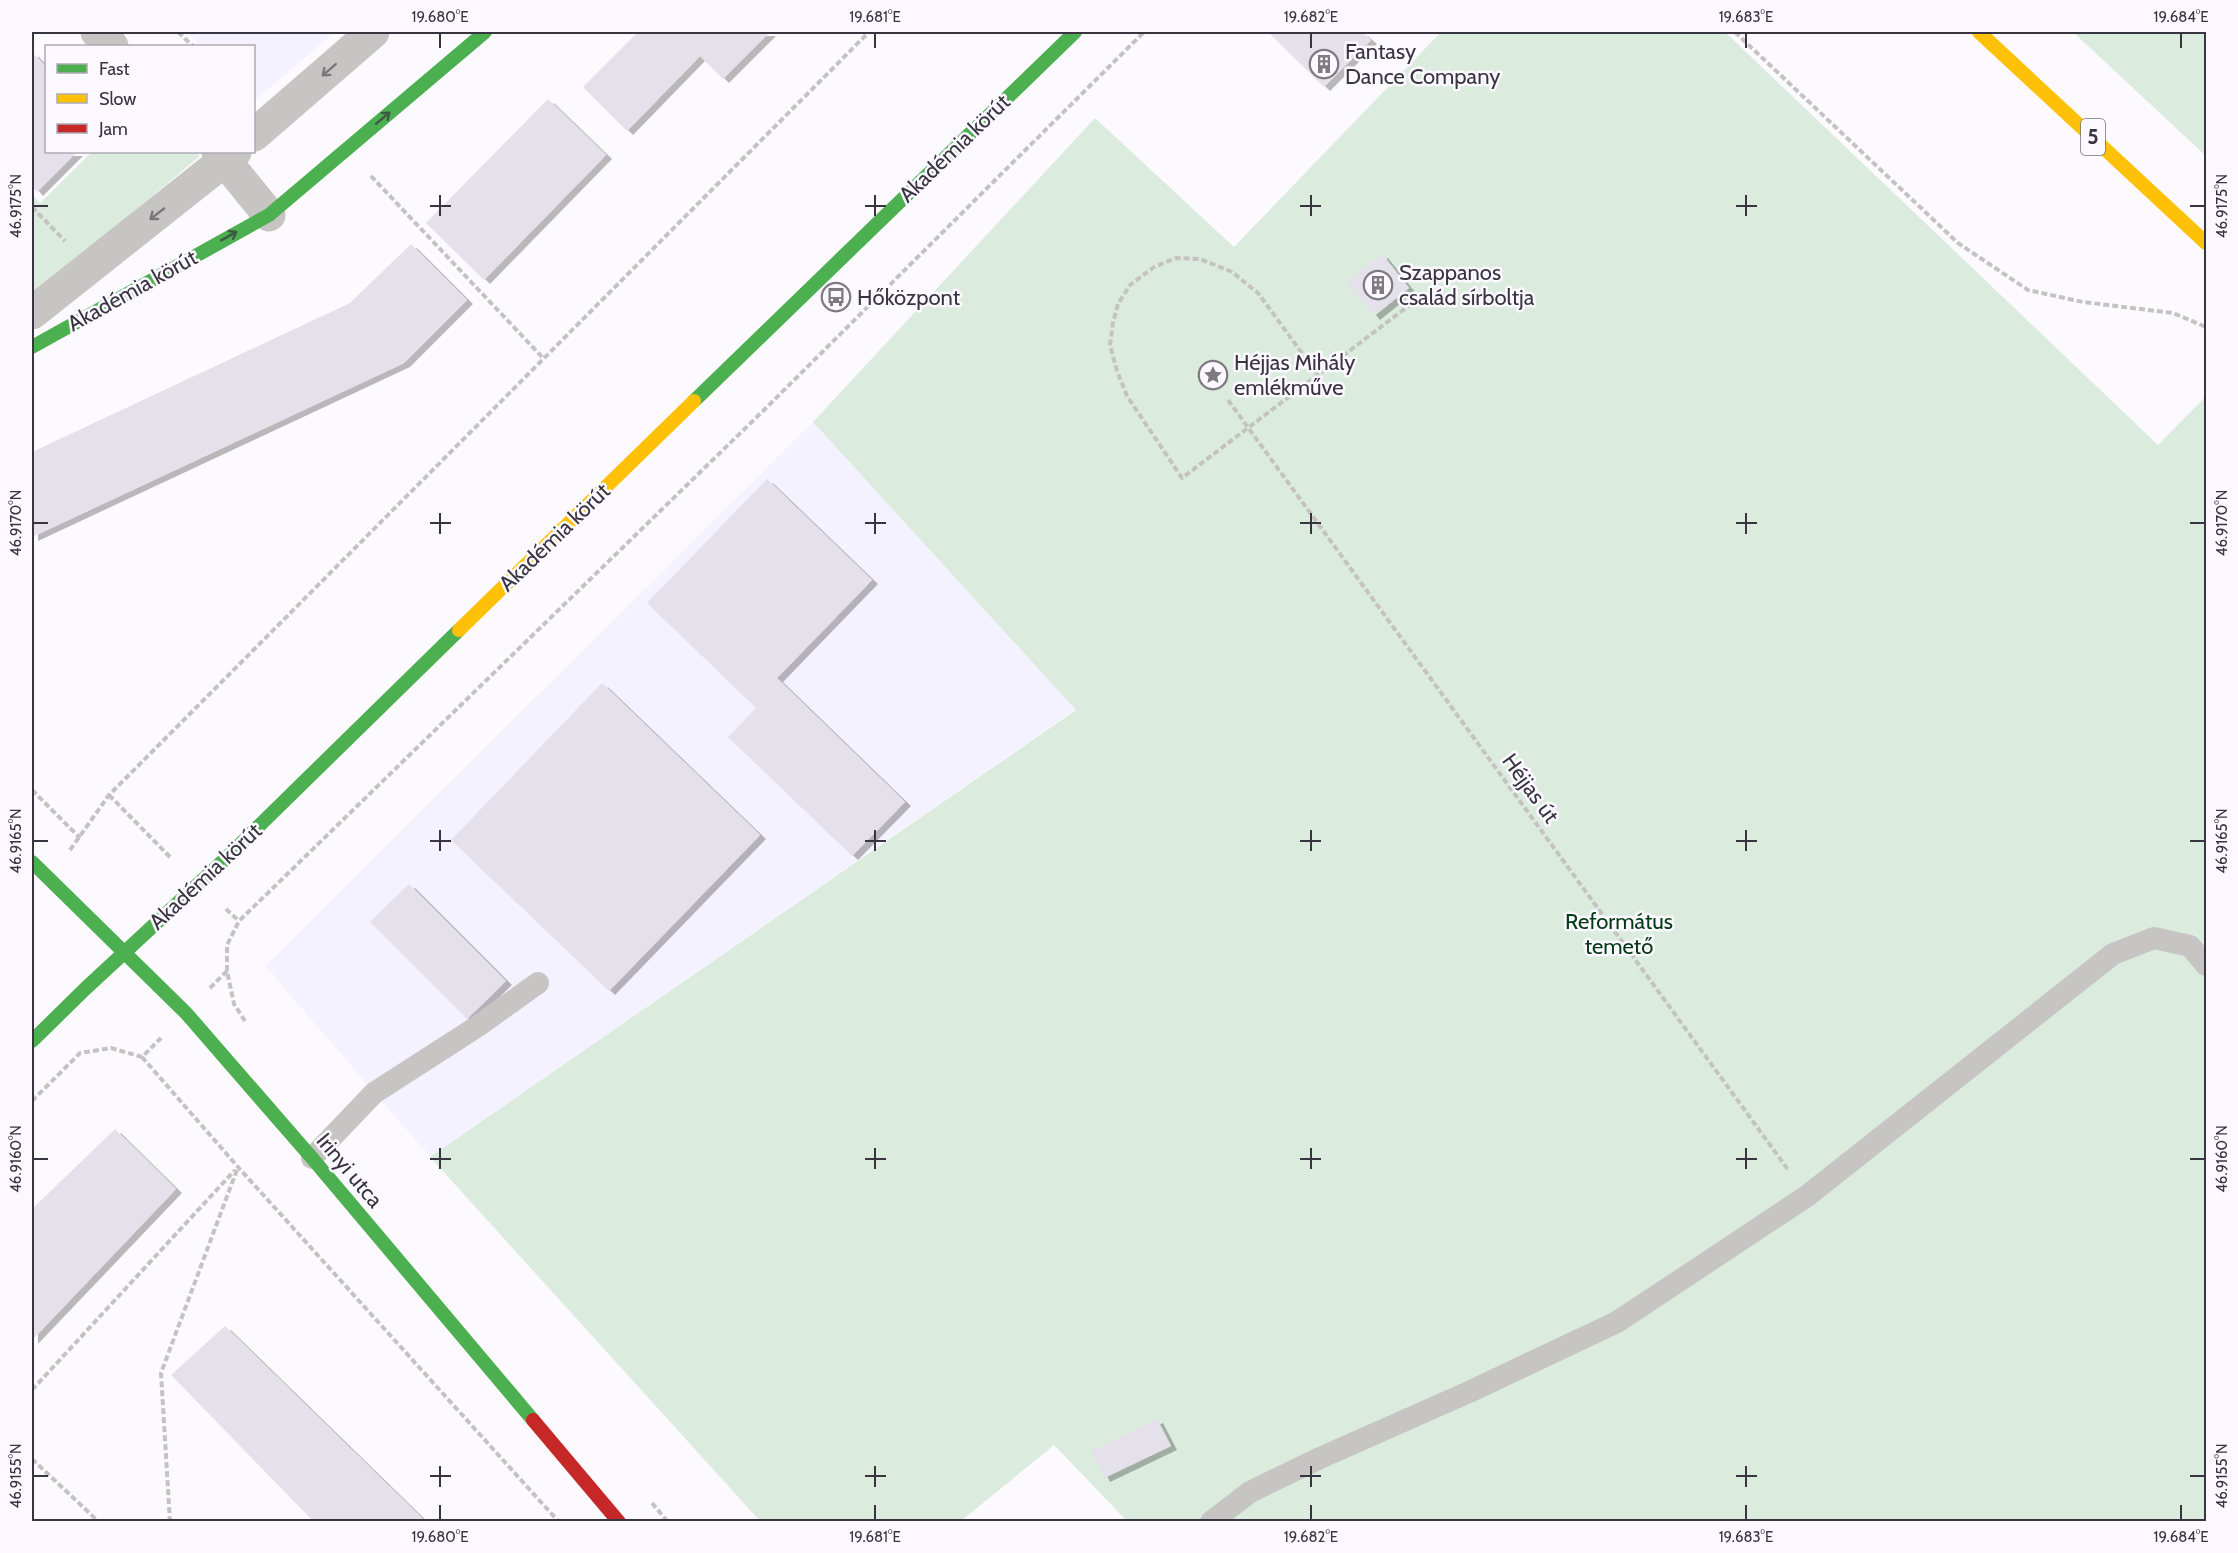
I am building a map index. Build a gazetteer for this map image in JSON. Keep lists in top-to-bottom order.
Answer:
{
  "streets": {
    "street": ["5", "Akadémia körút", "Irinyi utca"],
    "path": ["Héjjas út"]
  },
  "crossings": [
    ["Akadémia körút", "Irinyi utca"]
  ],
  "parks": ["Református temető"],
  "places": {
    "building": ["Fantasy Dance Company", "Szappanos család sírboltja"],
    "bus stop": ["Hőközpont"],
    "place": ["Héjjas Mihály emlékműve"]
  },
  "legend": ["Fast", "Slow", "Jam"],
  "coordinates": [
    "19.680°E",
    "19.681°E",
    "19.682°E",
    "19.683°E",
    "19.684°E",
    "46.9175°N",
    "46.9170°N",
    "46.9165°N",
    "46.9160°N",
    "46.9155°N"
  ]
}
